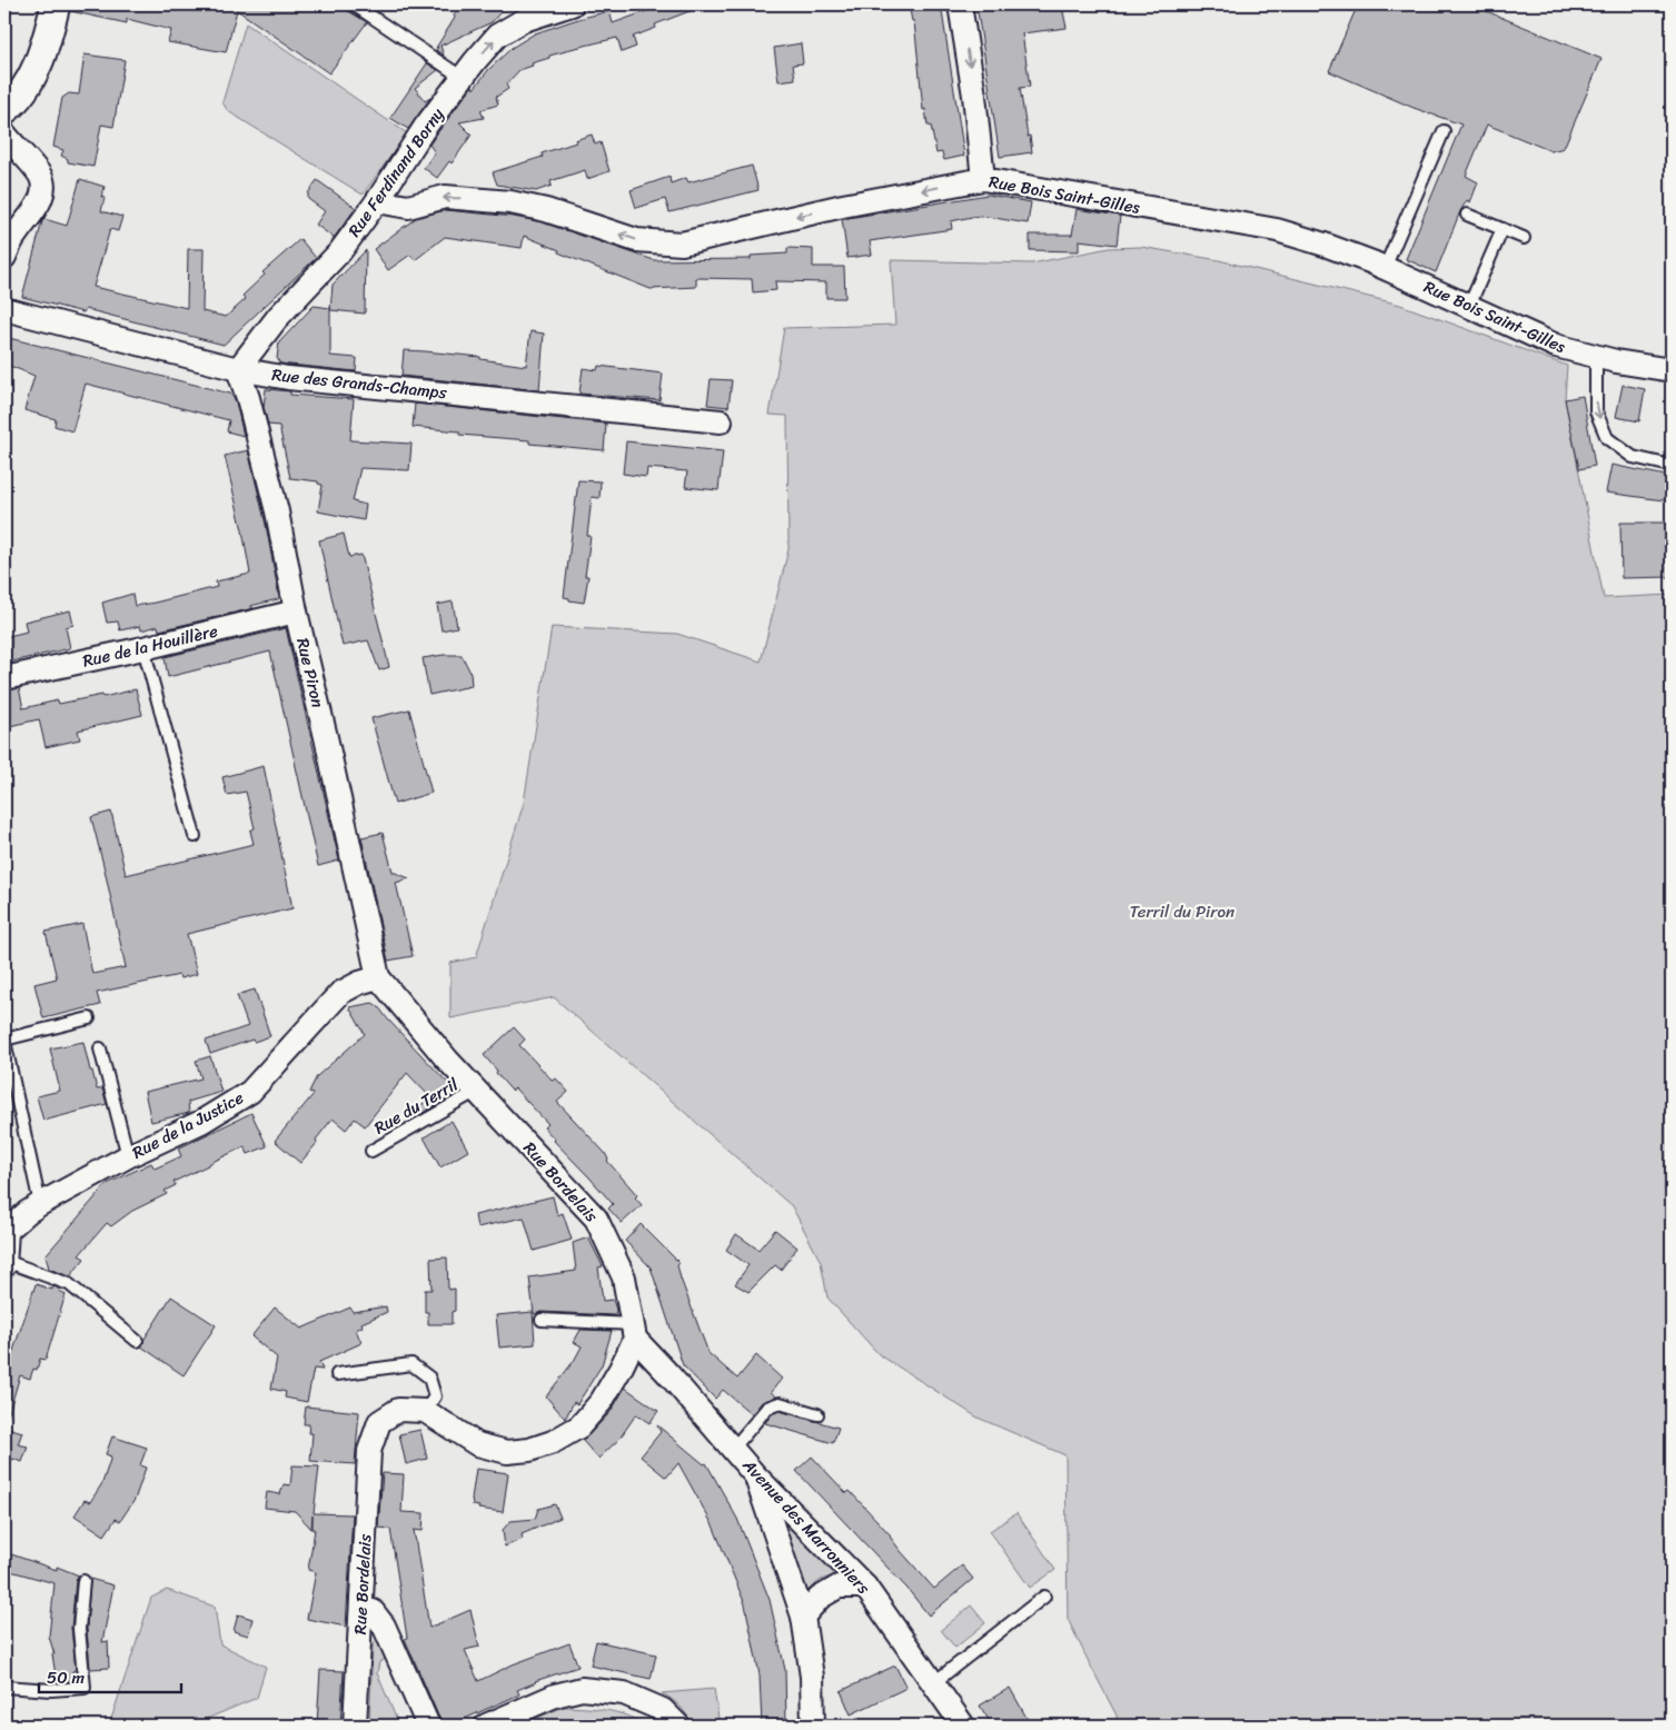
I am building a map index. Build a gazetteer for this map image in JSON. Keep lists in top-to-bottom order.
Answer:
{
  "streets": {
    "street": [
      "Rue Ferdinand Borny",
      "Rue Bois Saint-Gilles",
      "Rue des Grands-Champs",
      "Rue de la Houillère",
      "Rue Piron",
      "Rue de la Justice",
      "Rue Bordelais",
      "Avenue des Marronniers"
    ],
    "lane": ["Rue du Terril"]
  },
  "crossings": [
    ["Rue Ferdinand Borny", "Rue Bois Saint-Gilles"],
    ["Rue Ferdinand Borny", "Rue des Grands-Champs"],
    ["Rue Ferdinand Borny", "Rue Piron"],
    ["Rue des Grands-Champs", "Rue Piron"],
    ["Rue de la Houillère", "Rue Piron"],
    ["Rue Piron", "Rue de la Justice"],
    ["Rue Piron", "Rue Bordelais"],
    ["Rue du Terril", "Rue Bordelais"],
    ["Rue de la Justice", "Rue Bordelais"],
    ["Rue Bordelais", "Avenue des Marronniers"]
  ],
  "one_way": ["Rue Bois Saint-Gilles"],
  "parks": ["Terril du Piron"],
  "scale_bar": "50 m"
}
